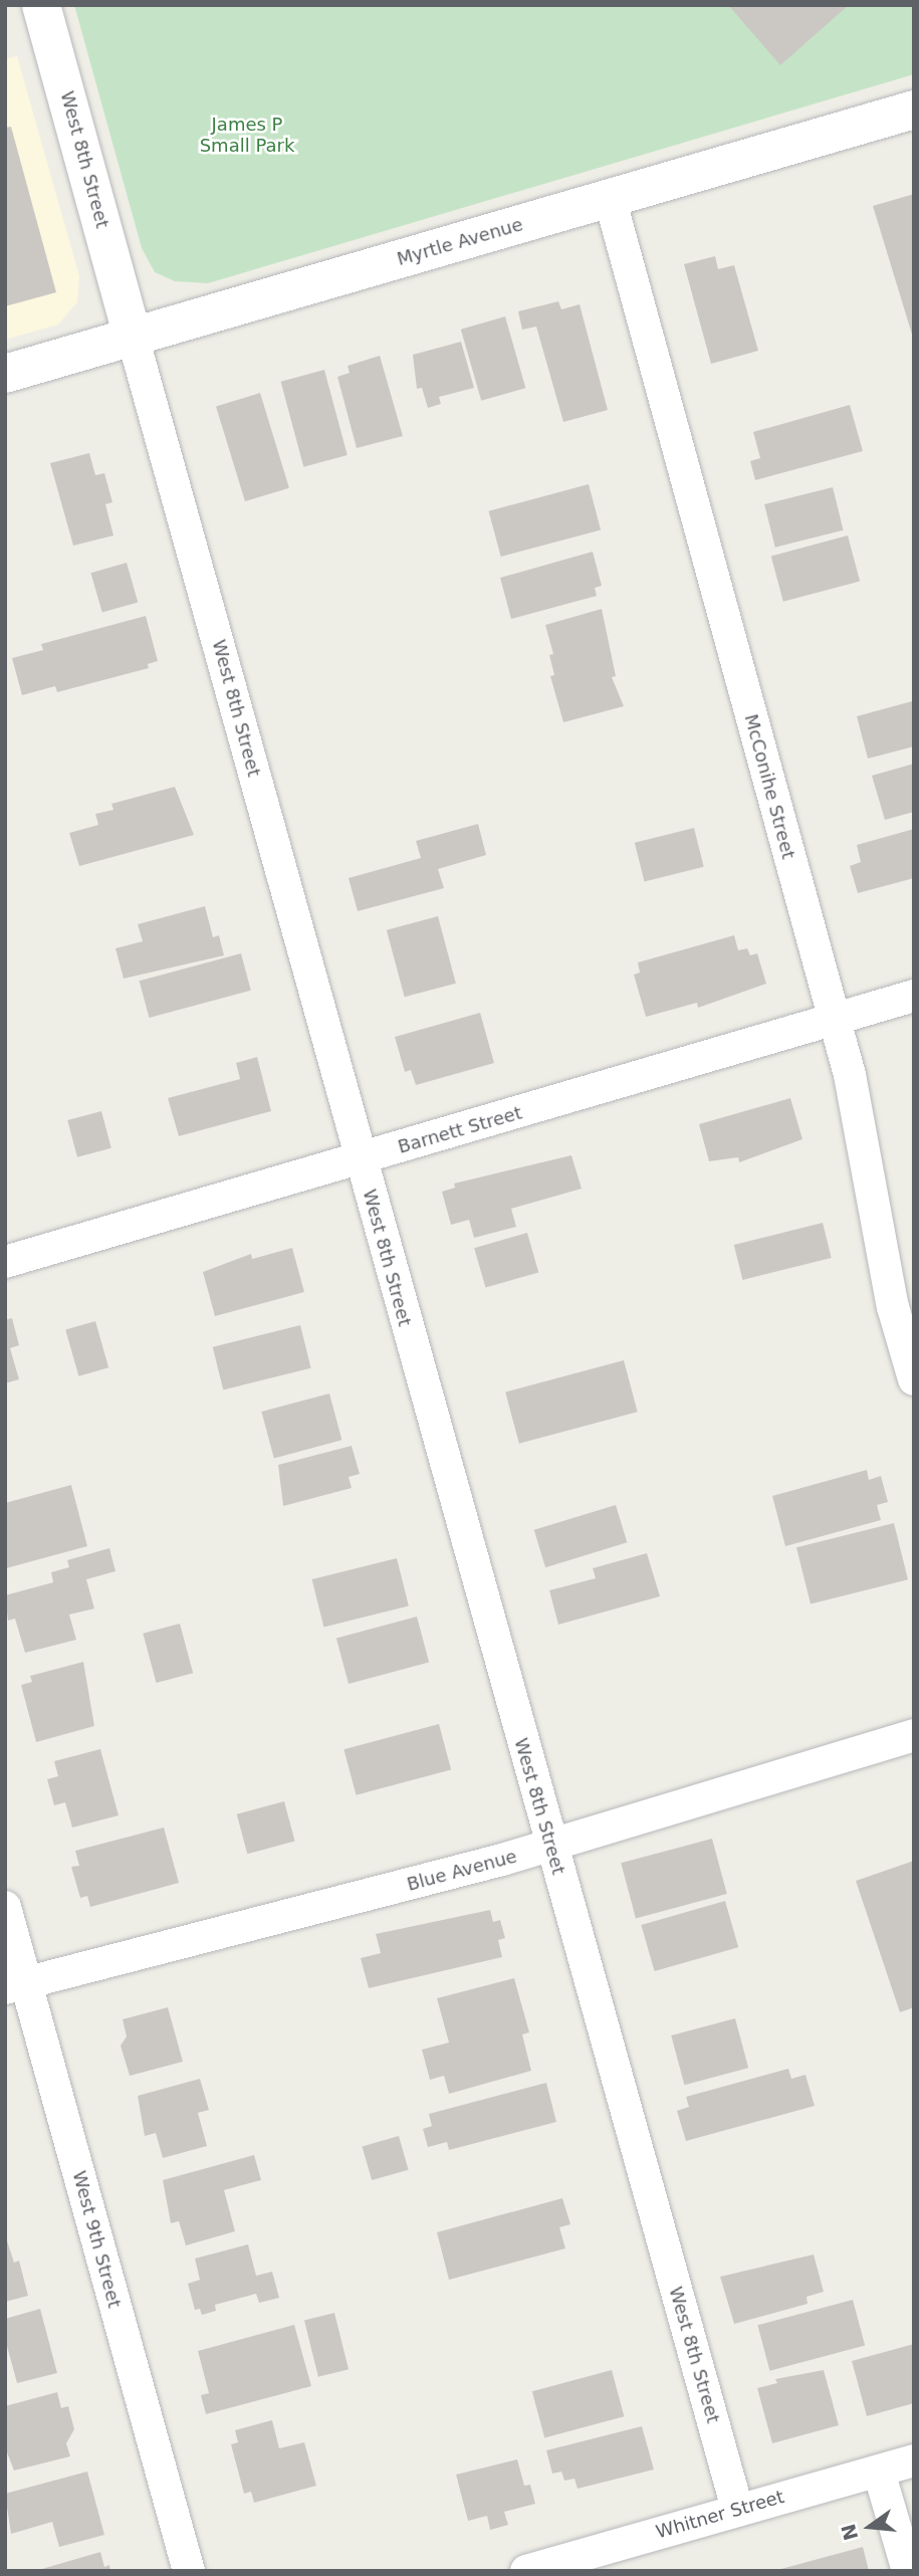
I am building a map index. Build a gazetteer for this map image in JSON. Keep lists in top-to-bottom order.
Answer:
{
  "streets": {
    "main road": ["West 8th Street", "Myrtle Avenue"],
    "street": [
      "McConihe Street",
      "Barnett Street",
      "Blue Avenue",
      "West 9th Street",
      "Whitner Street"
    ]
  },
  "crossings": [
    ["West 8th Street", "Myrtle Avenue"],
    ["West 8th Street", "Barnett Street"],
    ["West 8th Street", "Blue Avenue"],
    ["West 8th Street", "Whitner Street"],
    ["Myrtle Avenue", "McConihe Street"],
    ["McConihe Street", "Barnett Street"],
    ["Blue Avenue", "West 9th Street"]
  ],
  "parks": ["James P Small Park"],
  "north": "left"
}
